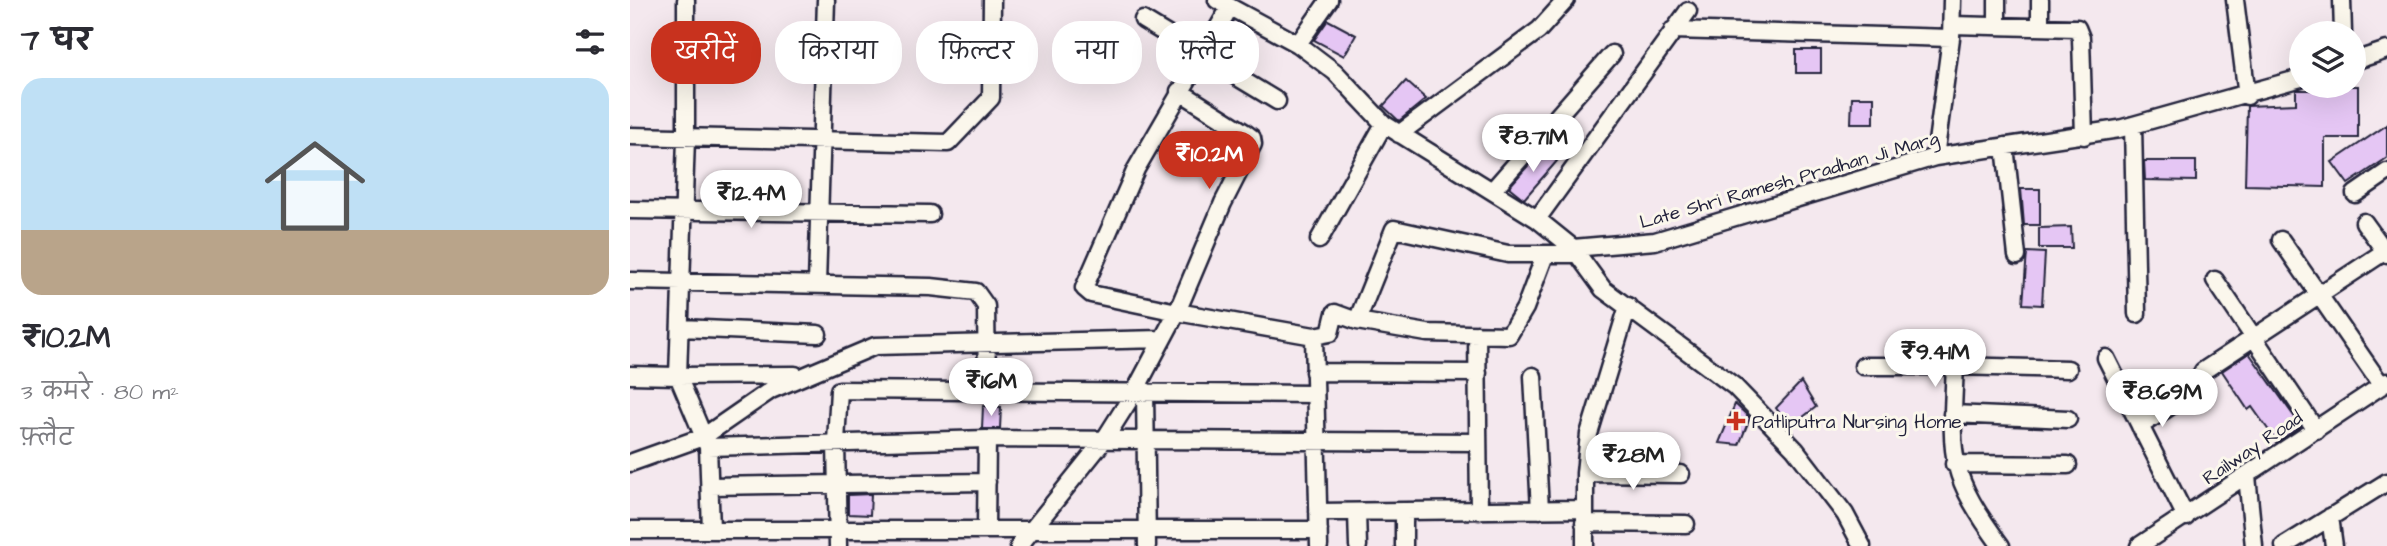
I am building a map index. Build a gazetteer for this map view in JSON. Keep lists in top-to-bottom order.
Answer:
{
  "streets": {
    "street": ["Late Shri Ramesh Pradhan Ji Marg", "Railway Road"]
  },
  "places": {
    "health": ["Patliputra Nursing Home"]
  },
  "page": {
    "heading": "7 घर",
    "chip": [
      "खरीदें",
      "किराया",
      "फ़िल्टर",
      "नया",
      "फ़्लैट"
    ],
    "list": [
      {
        "name": "₹10.2M",
        "note": "3 कमरे · 80 m² · फ़्लैट"
      }
    ],
    "price": [
      "₹8.71M",
      "₹10.2M",
      "₹12.4M",
      "₹9.41M",
      "₹16M",
      "₹8.69M",
      "₹28M"
    ]
  }
}
